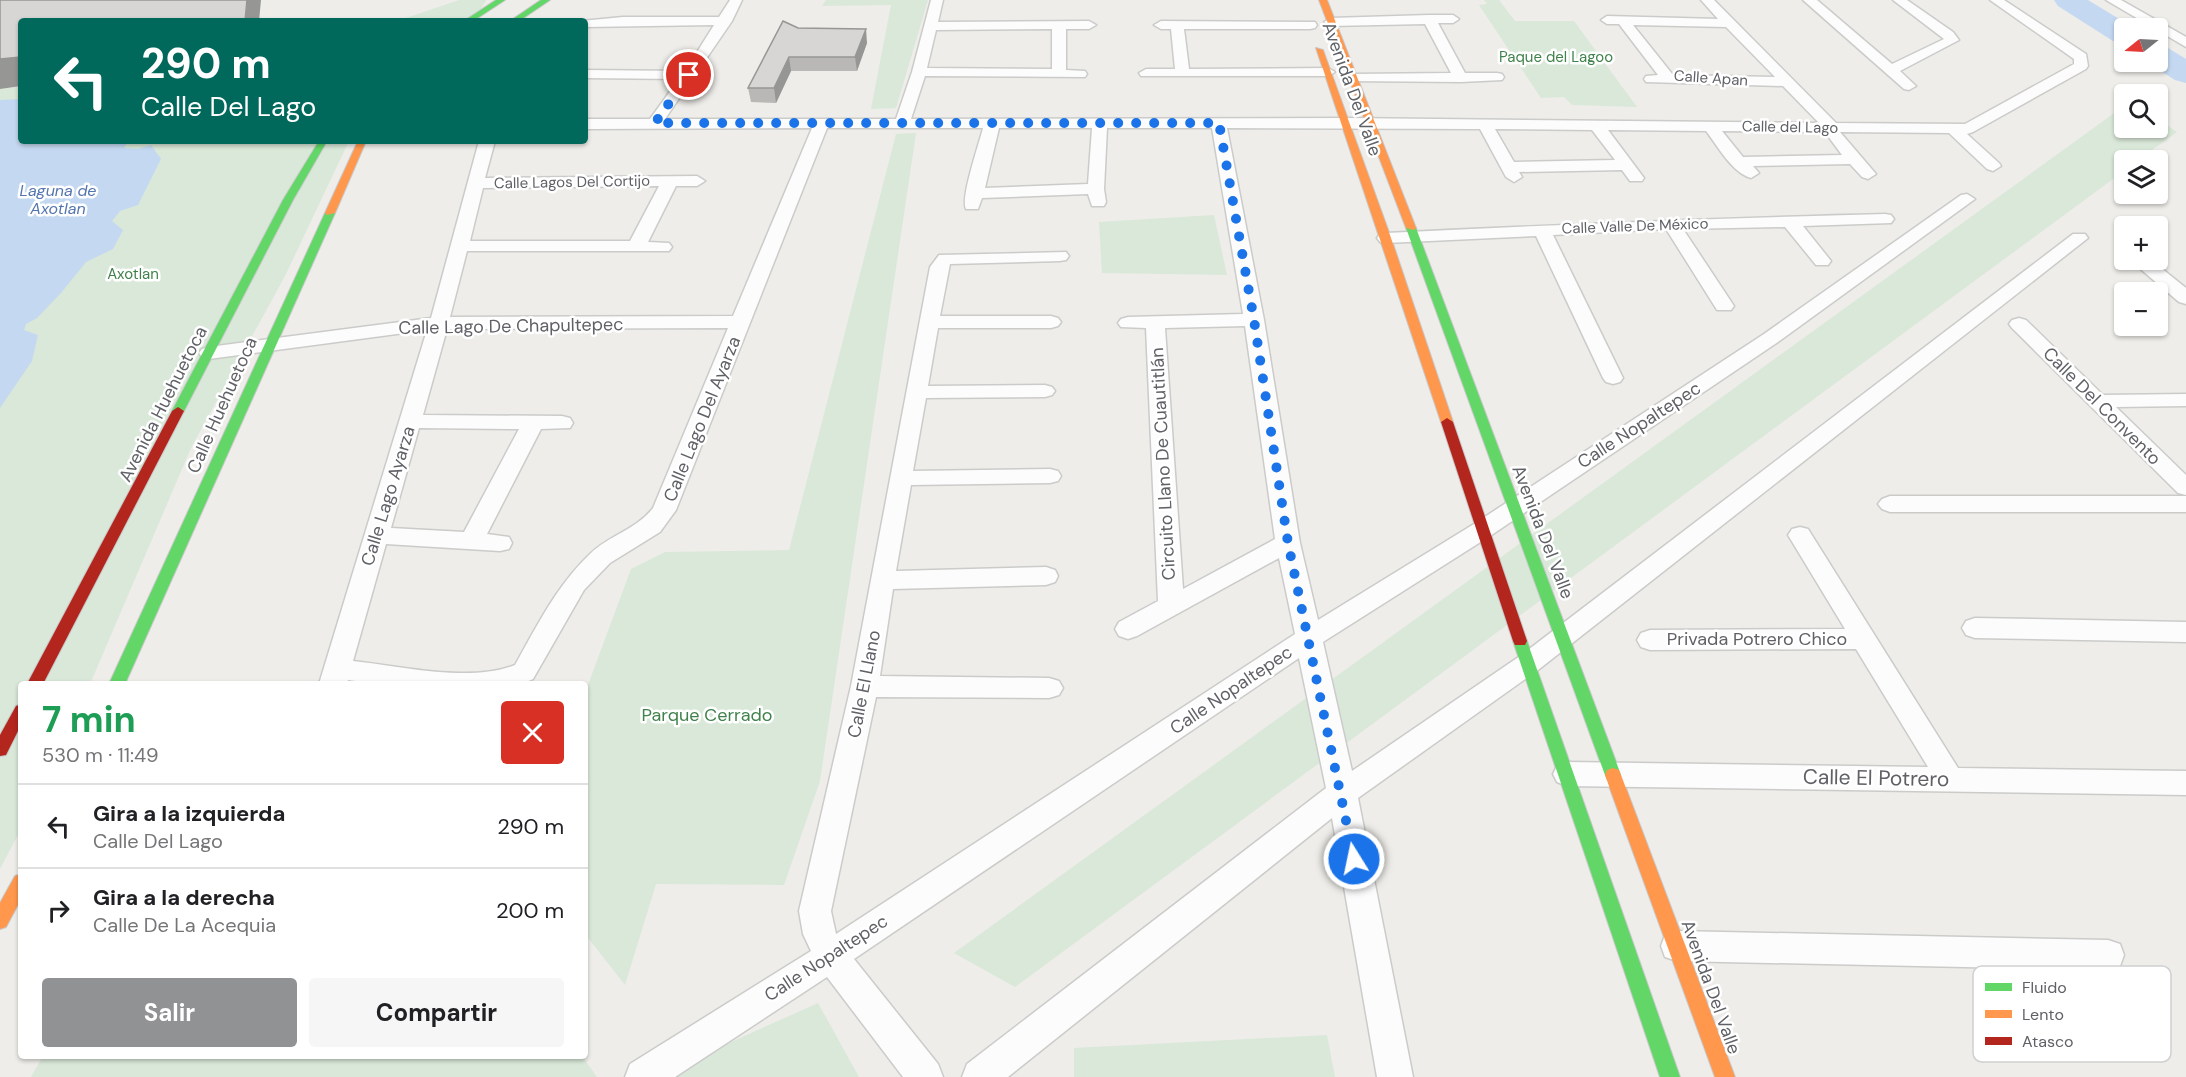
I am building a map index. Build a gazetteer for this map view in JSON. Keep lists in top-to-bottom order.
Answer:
{
  "streets": {
    "street": [
      "Calle Apan",
      "Avenida Del Valle",
      "Calle del Lago",
      "Calle Lagos Del Cortijo",
      "Calle Valle De México",
      "Calle Lago De Chapultepec",
      "Avenida Huehuetoca",
      "Calle Huehuetoca",
      "Calle Del Convento",
      "Calle Lago Del Ayarza",
      "Calle Nopaltepec",
      "Circuito Llano De Cuautitlán",
      "Calle Lago Ayarza",
      "Privada Potrero Chico",
      "Calle El Llano",
      "Calle El Potrero"
    ]
  },
  "crossings": [
    ["Avenida Del Valle", "Calle del Lago"],
    ["Avenida Del Valle", "Calle Valle De México"],
    ["Avenida Del Valle", "Calle Nopaltepec"],
    ["Avenida Del Valle", "Calle El Potrero"],
    ["Calle Lagos Del Cortijo", "Calle Lago Ayarza"],
    ["Calle Lago De Chapultepec", "Avenida Huehuetoca"],
    ["Calle Lago De Chapultepec", "Calle Huehuetoca"],
    ["Calle Lago De Chapultepec", "Calle Lago Del Ayarza"],
    ["Calle Lago De Chapultepec", "Calle Lago Ayarza"],
    ["Calle Lago Del Ayarza", "Calle Lago Ayarza"],
    ["Calle Nopaltepec", "Calle El Llano"]
  ],
  "water": ["Laguna de Axotlan"],
  "parks": ["Paque del Lagoo", "Axotlan", "Parque Cerrado"],
  "legend": ["Fluido", "Lento", "Atasco"],
  "north": "left",
  "page": {
    "map_buttons": ["+", "−"],
    "turn": ["290 m", "Calle Del Lago"],
    "heading": ["7 min", "530 m · 11:49"],
    "list": [
      {
        "name": "Gira a la izquierda",
        "note": "Calle Del Lago",
        "value": "290 m"
      },
      {
        "name": "Gira a la derecha",
        "note": "Calle De La Acequia",
        "value": "200 m"
      }
    ],
    "buttons": ["Salir", "Compartir"]
  }
}
